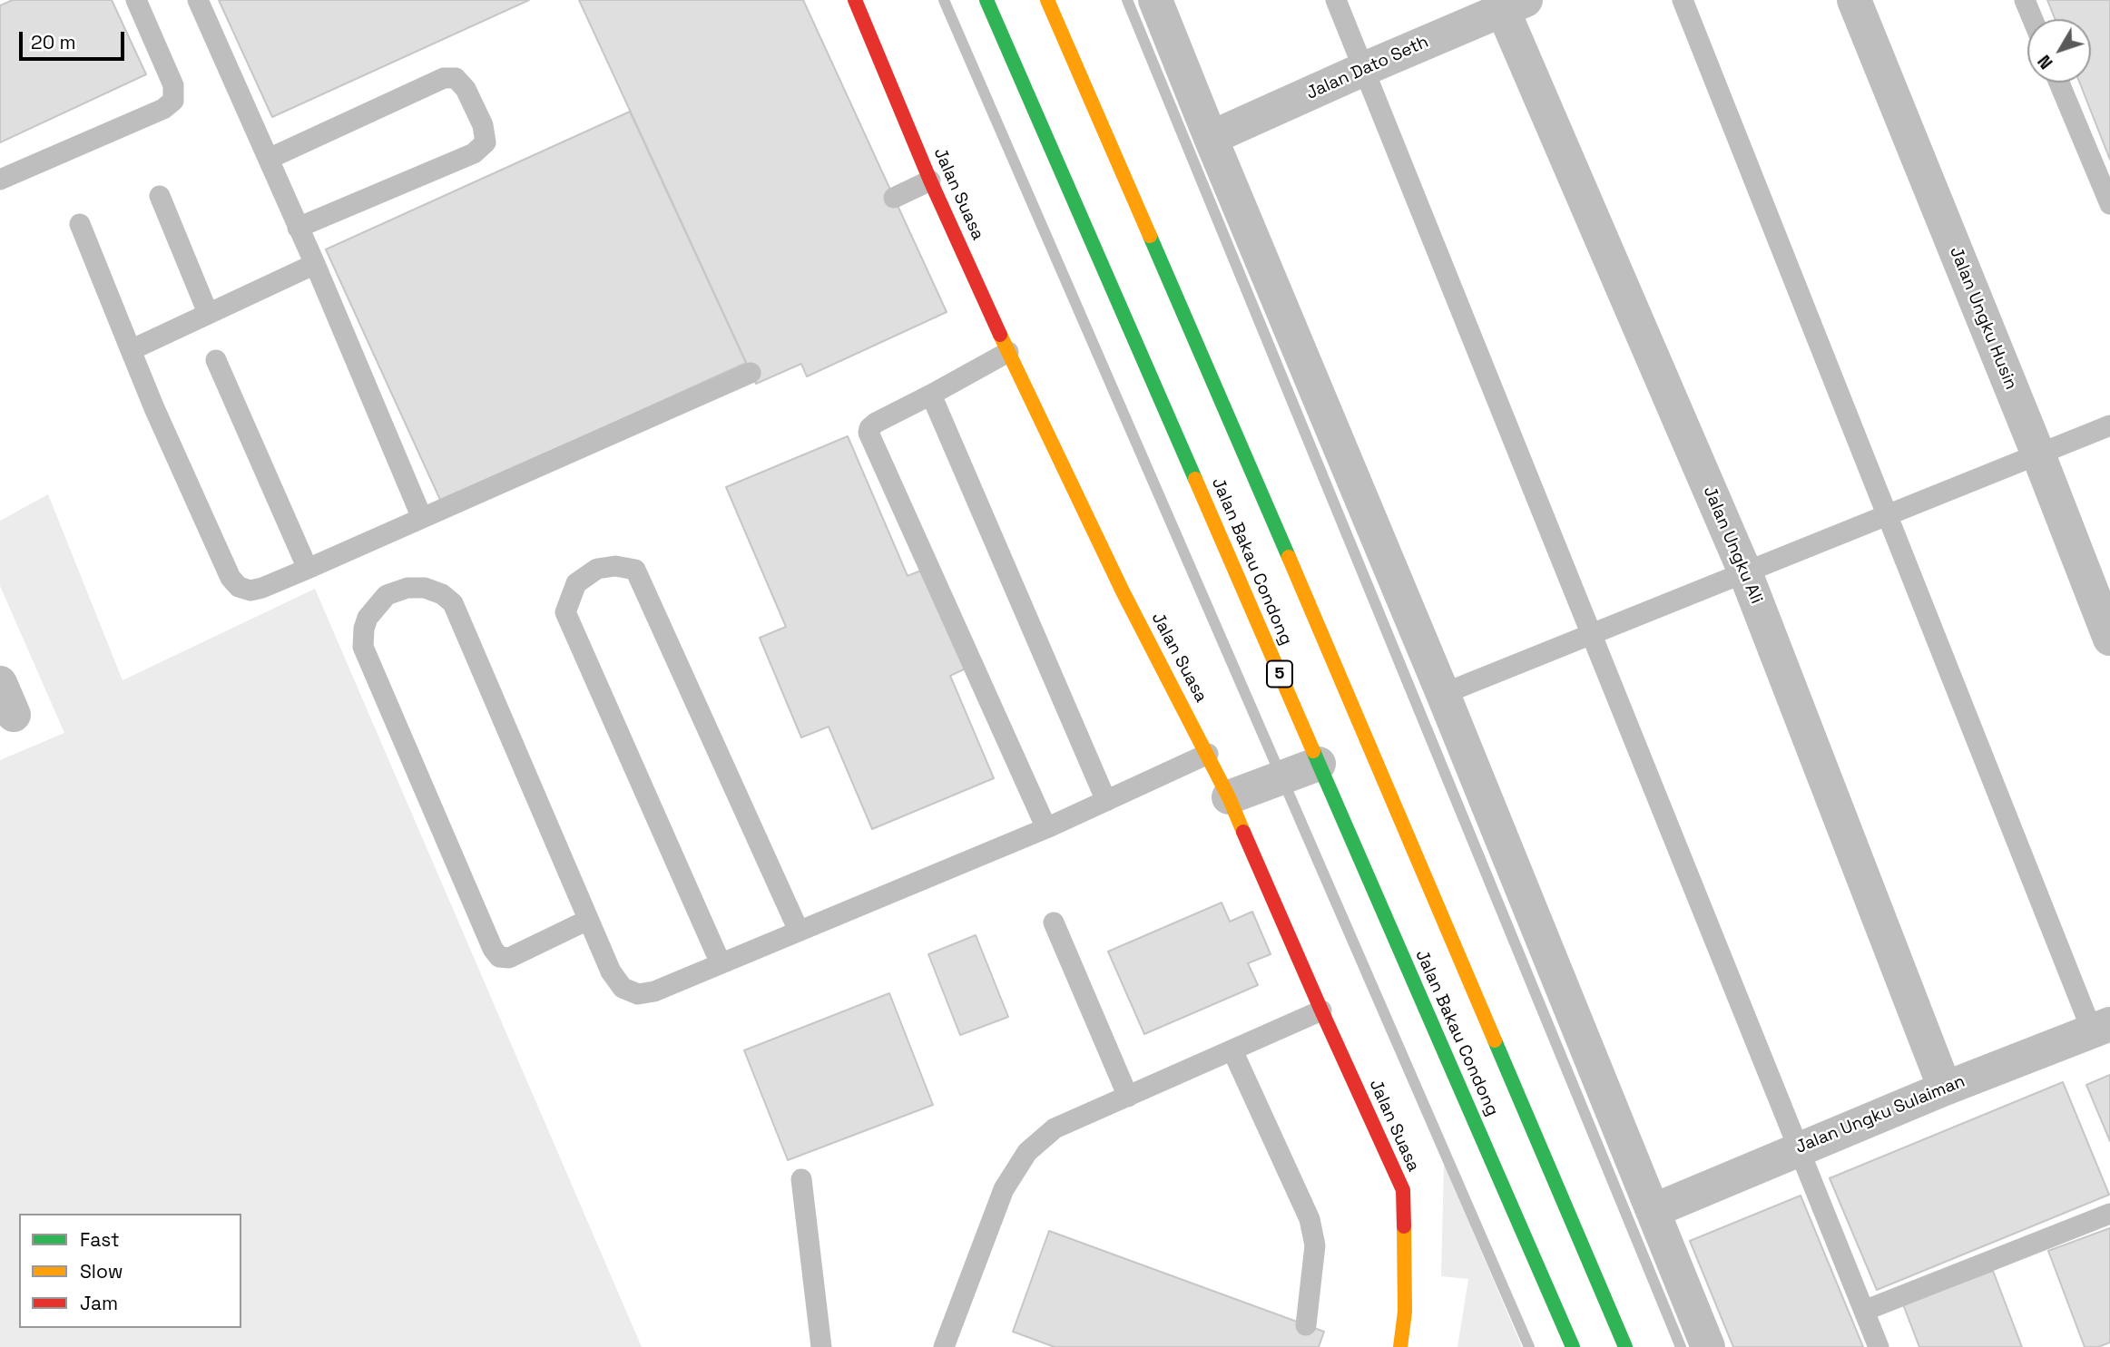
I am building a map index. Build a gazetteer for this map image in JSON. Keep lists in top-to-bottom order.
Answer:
{
  "streets": {
    "main road": ["Jalan Suasa", "Jalan Bakau Condong", "5"],
    "street": [
      "Jalan Dato Seth",
      "Jalan Ungku Husin",
      "Jalan Ungku Ali",
      "Jalan Ungku Sulaiman"
    ]
  },
  "crossings": [
    ["Jalan Dato Seth", "Jalan Ungku Ali"],
    ["Jalan Ungku Ali", "Jalan Ungku Sulaiman"]
  ],
  "legend": ["Fast", "Slow", "Jam"],
  "scale_bar": "20 m",
  "north": "bottom left"
}
